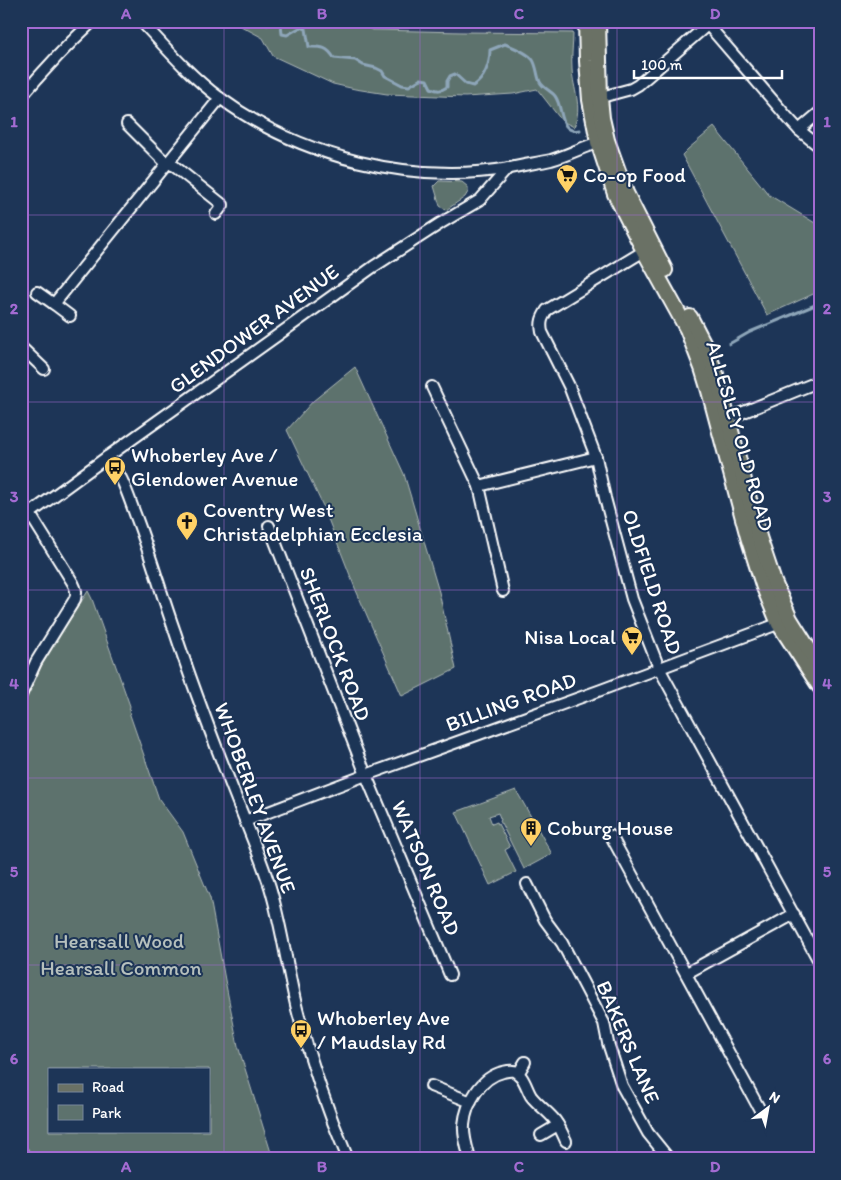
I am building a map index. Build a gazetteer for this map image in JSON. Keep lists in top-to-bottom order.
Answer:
{
  "streets": {
    "main road": ["ALLESLEY OLD ROAD"],
    "street": [
      "GLENDOWER AVENUE",
      "OLDFIELD ROAD",
      "SHERLOCK ROAD",
      "BILLING ROAD",
      "WHOBERLEY AVENUE",
      "WATSON ROAD",
      "BAKERS LANE"
    ]
  },
  "crossings": [
    ["GLENDOWER AVENUE", "WHOBERLEY AVENUE"],
    ["ALLESLEY OLD ROAD", "OLDFIELD ROAD"],
    ["ALLESLEY OLD ROAD", "BILLING ROAD"],
    ["OLDFIELD ROAD", "BILLING ROAD"],
    ["SHERLOCK ROAD", "BILLING ROAD"],
    ["SHERLOCK ROAD", "WATSON ROAD"],
    ["BILLING ROAD", "WHOBERLEY AVENUE"],
    ["BILLING ROAD", "WATSON ROAD"]
  ],
  "parks": ["Hearsall Wood", "Hearsall Common"],
  "places": {
    "supermarket": ["Co-op Food", "Nisa Local"],
    "bus stop": ["Whoberley Ave / Glendower Avenue", "Whoberley Ave / Maudslay Rd"],
    "church": ["Coventry West Christadelphian Ecclesia"],
    "building": ["Coburg House"]
  },
  "legend": ["Road", "Park"],
  "scale_bar": "100 m",
  "north": "top right",
  "grid": {
    "columns": [
      "A",
      "B",
      "C",
      "D"
    ],
    "rows": [
      "1",
      "2",
      "3",
      "4",
      "5",
      "6"
    ]
  }
}
